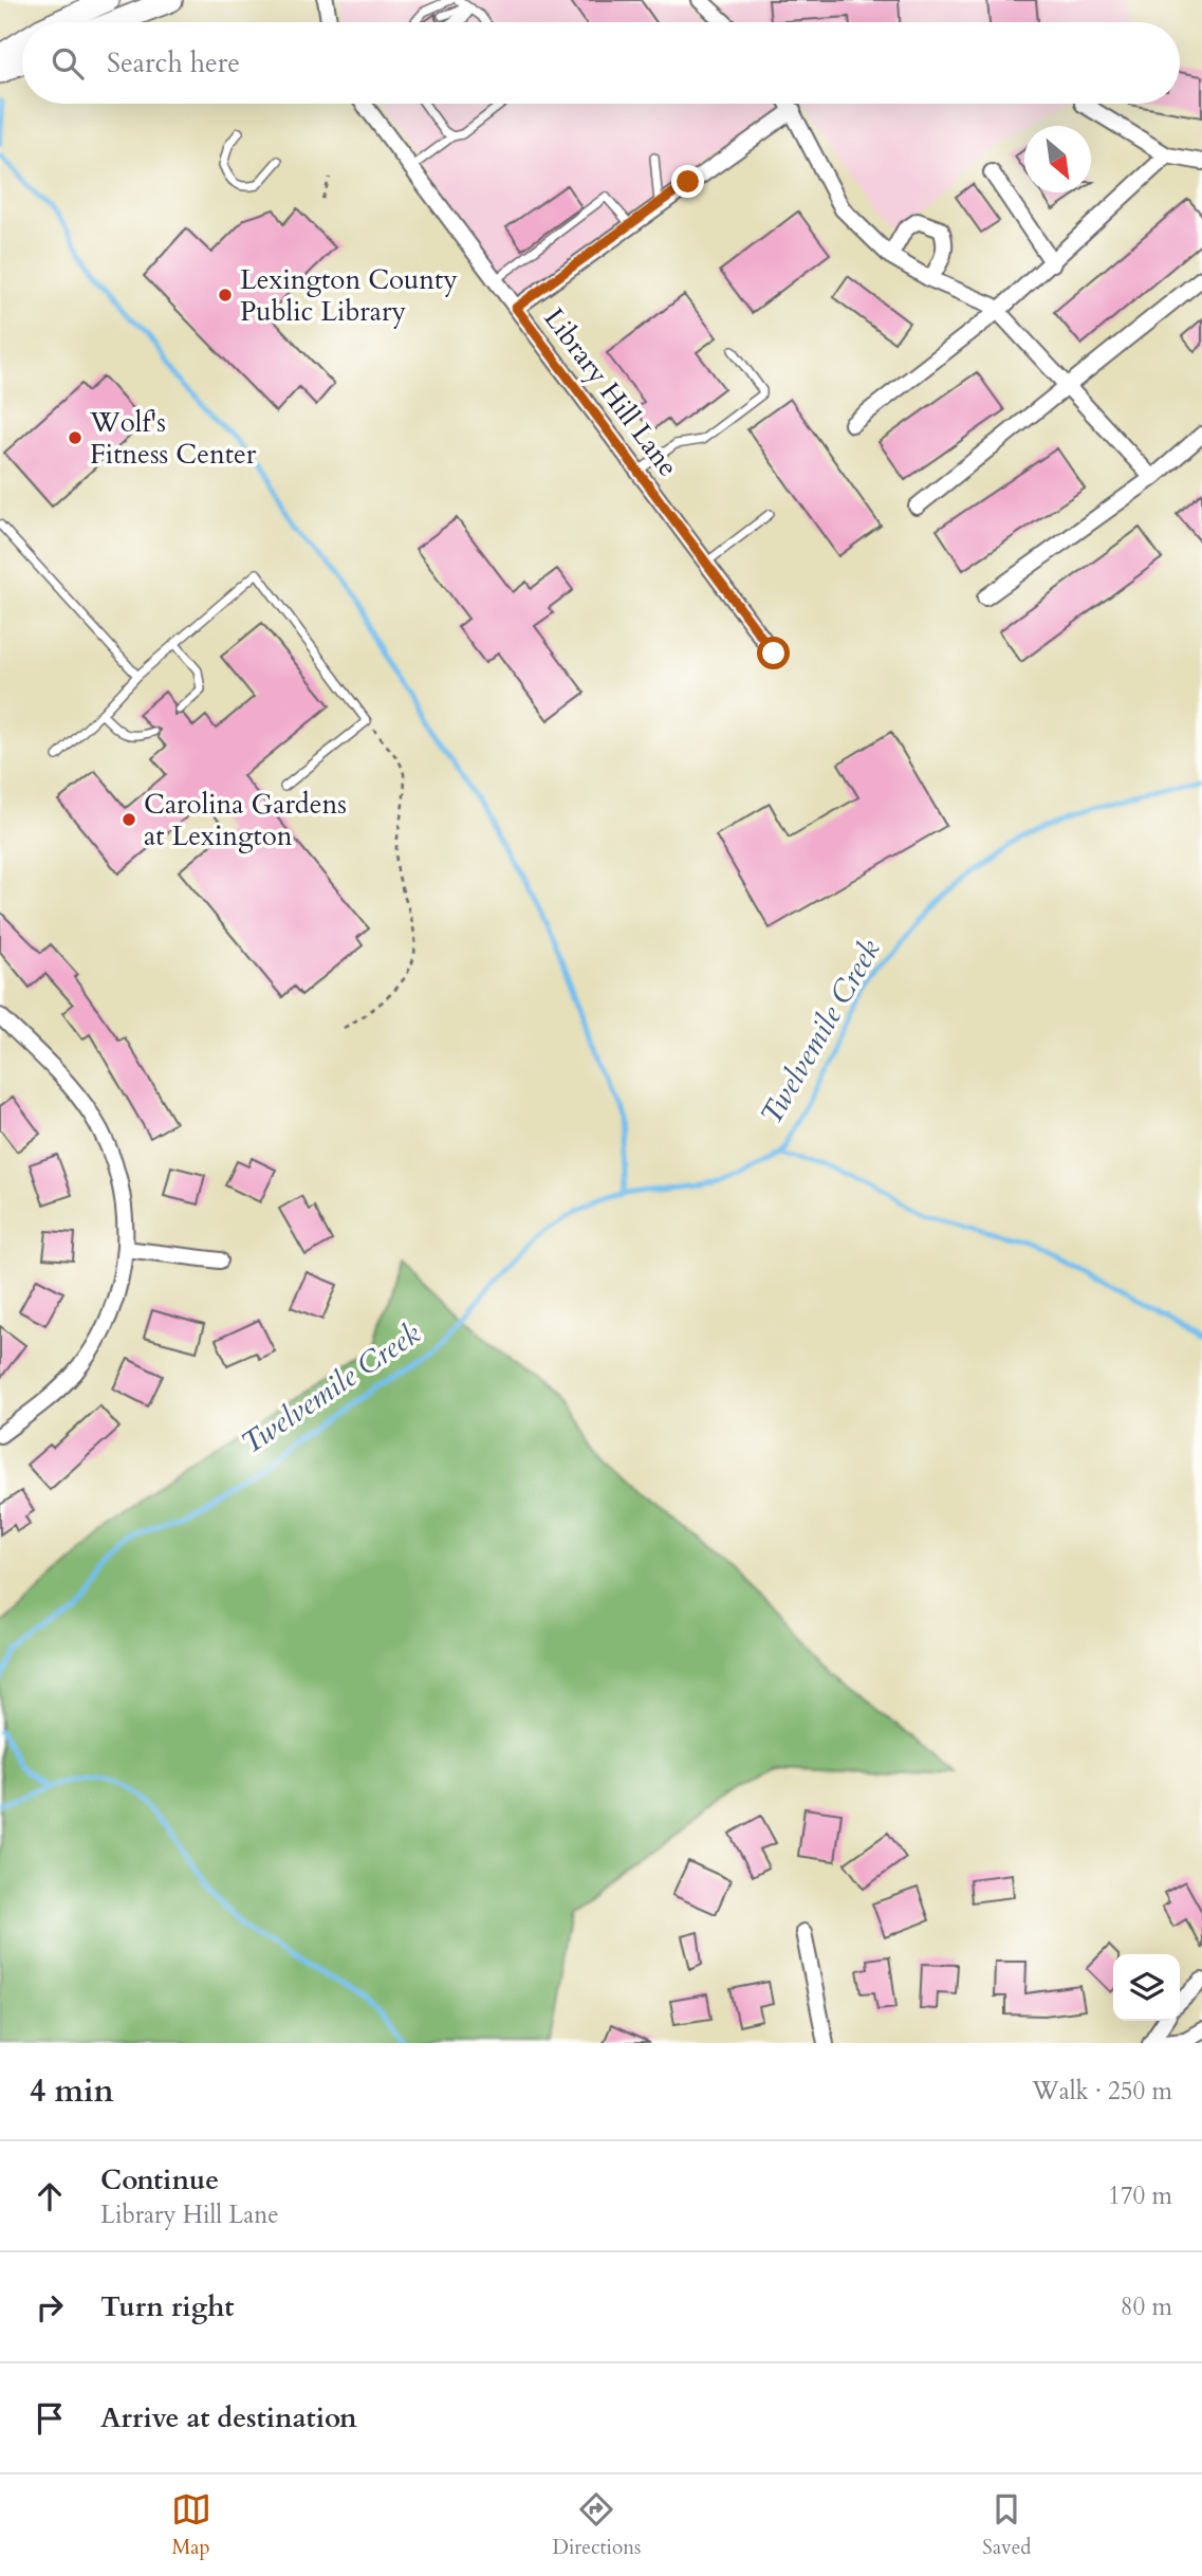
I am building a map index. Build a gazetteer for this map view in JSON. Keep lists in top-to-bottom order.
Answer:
{
  "streets": {
    "street": ["Library Hill Lane"]
  },
  "water": ["Twelvemile Creek"],
  "places": ["Lexington County Public Library", "Wolf's Fitness Center", "Carolina Gardens at Lexington"],
  "north": "bottom right",
  "page": {
    "search": "Search here",
    "heading": ["4 min", "Walk · 250 m"],
    "list": [
      ["Continue", "Library Hill Lane", "170 m"],
      ["Turn right", "80 m"],
      "Arrive at destination"
    ],
    "nav": ["Map", "Directions", "Saved"]
  }
}
